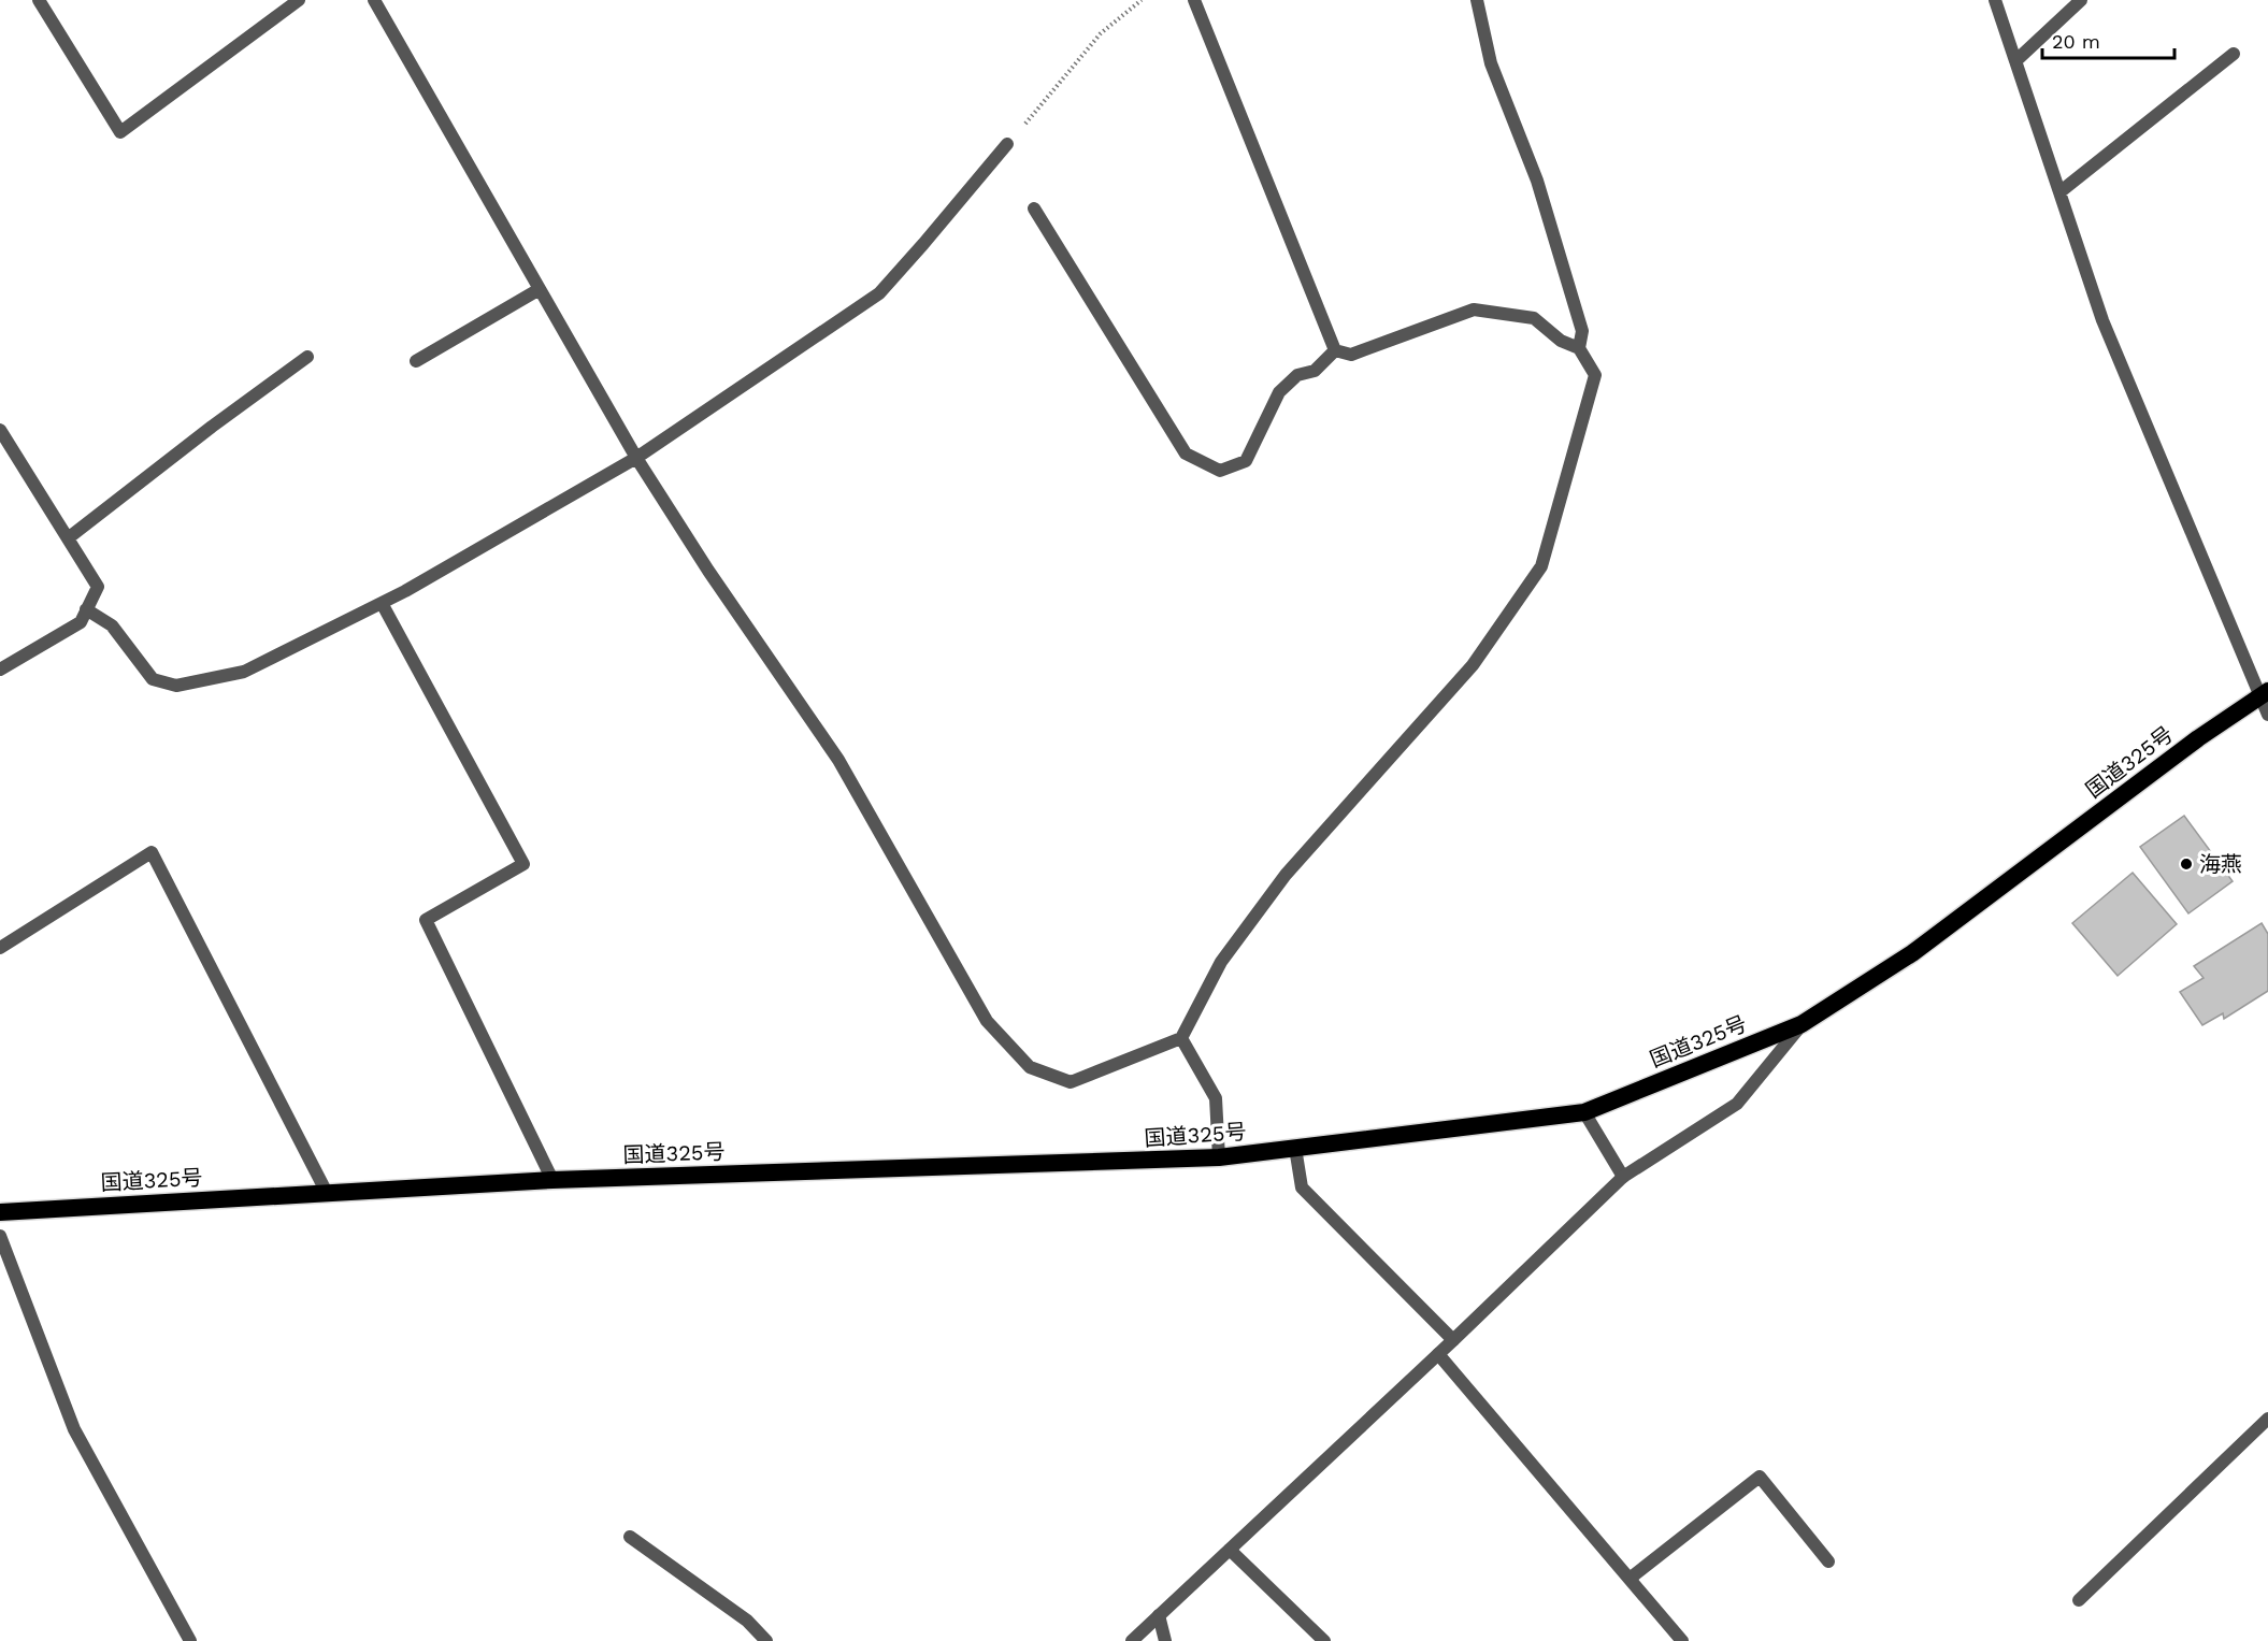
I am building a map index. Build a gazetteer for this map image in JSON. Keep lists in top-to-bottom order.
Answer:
{
  "streets": {
    "highway": ["国道325号"]
  },
  "places": ["海燕"],
  "scale_bar": "20 m"
}
